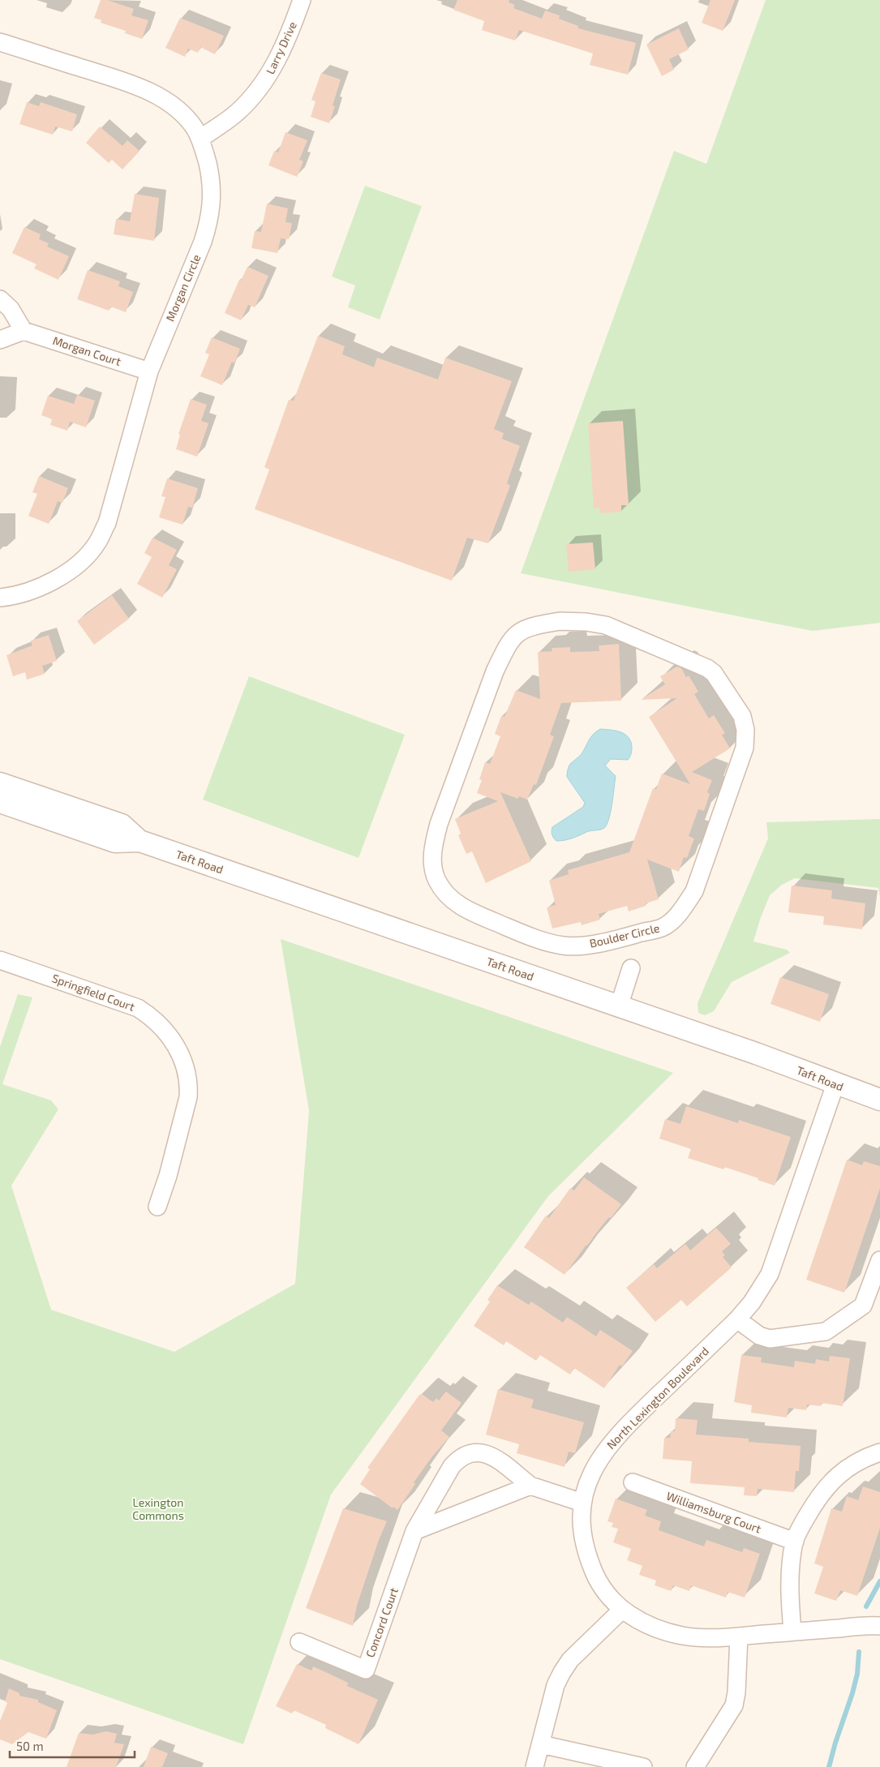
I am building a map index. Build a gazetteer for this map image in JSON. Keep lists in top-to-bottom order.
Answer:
{
  "streets": {
    "street": [
      "Larry Drive",
      "Morgan Circle",
      "Morgan Court",
      "Taft Road",
      "Boulder Circle",
      "Springfield Court",
      "North Lexington Boulevard",
      "Williamsburg Court",
      "Concord Court"
    ]
  },
  "crossings": [
    ["Larry Drive", "Morgan Circle"],
    ["Morgan Circle", "Morgan Court"],
    ["Taft Road", "North Lexington Boulevard"],
    ["North Lexington Boulevard", "Concord Court"]
  ],
  "parks": ["Lexington Commons"],
  "scale_bar": "50 m"
}
